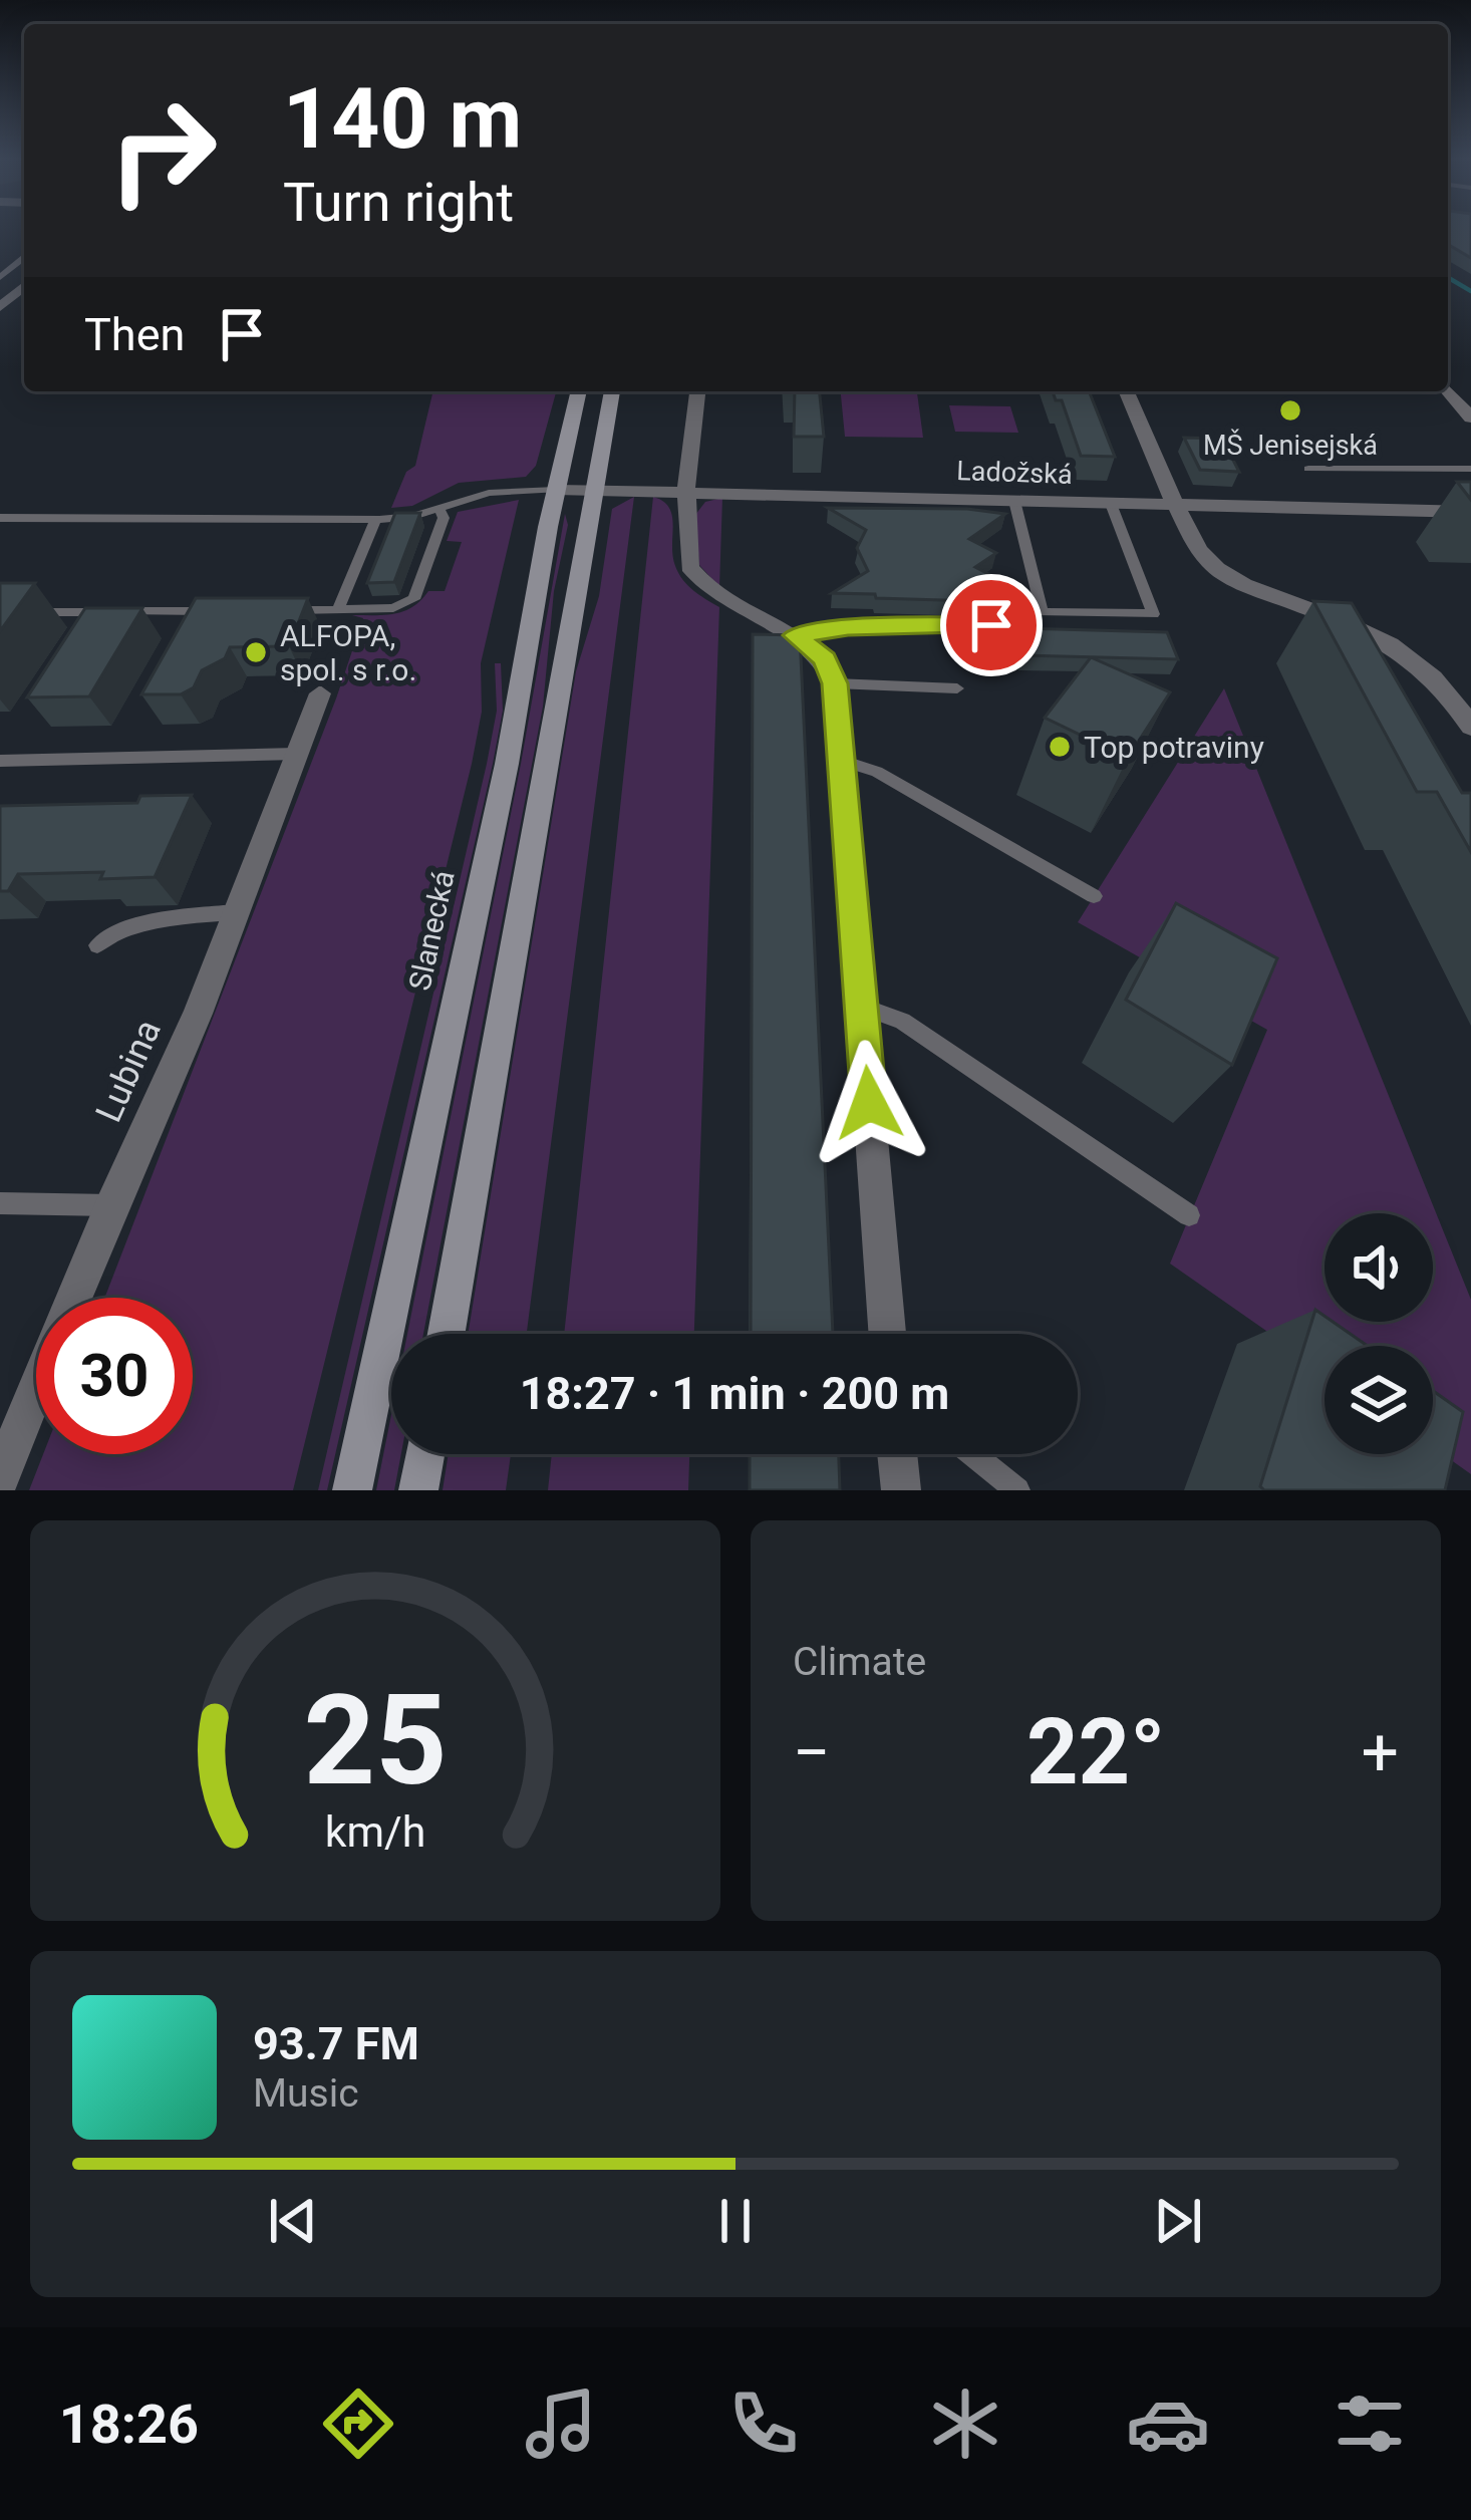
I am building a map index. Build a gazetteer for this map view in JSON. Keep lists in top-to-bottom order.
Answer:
{
  "streets": {
    "main road": ["Slanecká"],
    "street": ["Ladožská", "Lubina"]
  },
  "crossings": [
    ["Ladožská", "Slanecká"]
  ],
  "places": ["MŠ Jenisejská", "ALFOPA, spol. s r.o.", "Top potraviny"],
  "page": {
    "turn": ["140 m", "Turn right"],
    "then": "Then",
    "limit": "30",
    "trip": "18:27 · 1 min · 200 m",
    "tile": "Climate",
    "heat": ["−", "22°", "+"],
    "song": ["93.7 FM", "Music"],
    "tabs": "18:26",
    "gauge": ["25", "km/h"]
  }
}
